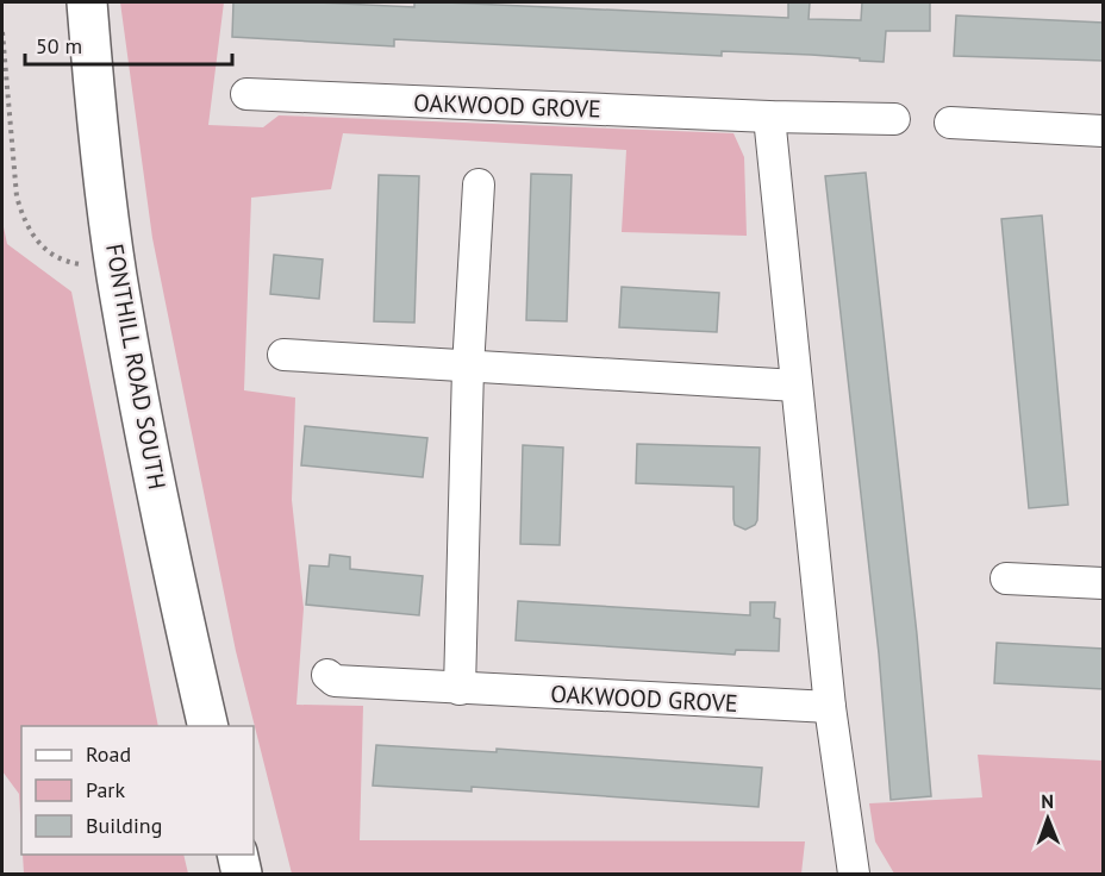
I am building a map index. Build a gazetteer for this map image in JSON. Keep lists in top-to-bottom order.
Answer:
{
  "streets": {
    "main road": ["FONTHILL ROAD SOUTH"],
    "street": ["OAKWOOD GROVE"]
  },
  "legend": ["Road", "Park", "Building"],
  "scale_bar": "50 m",
  "north": "top"
}
